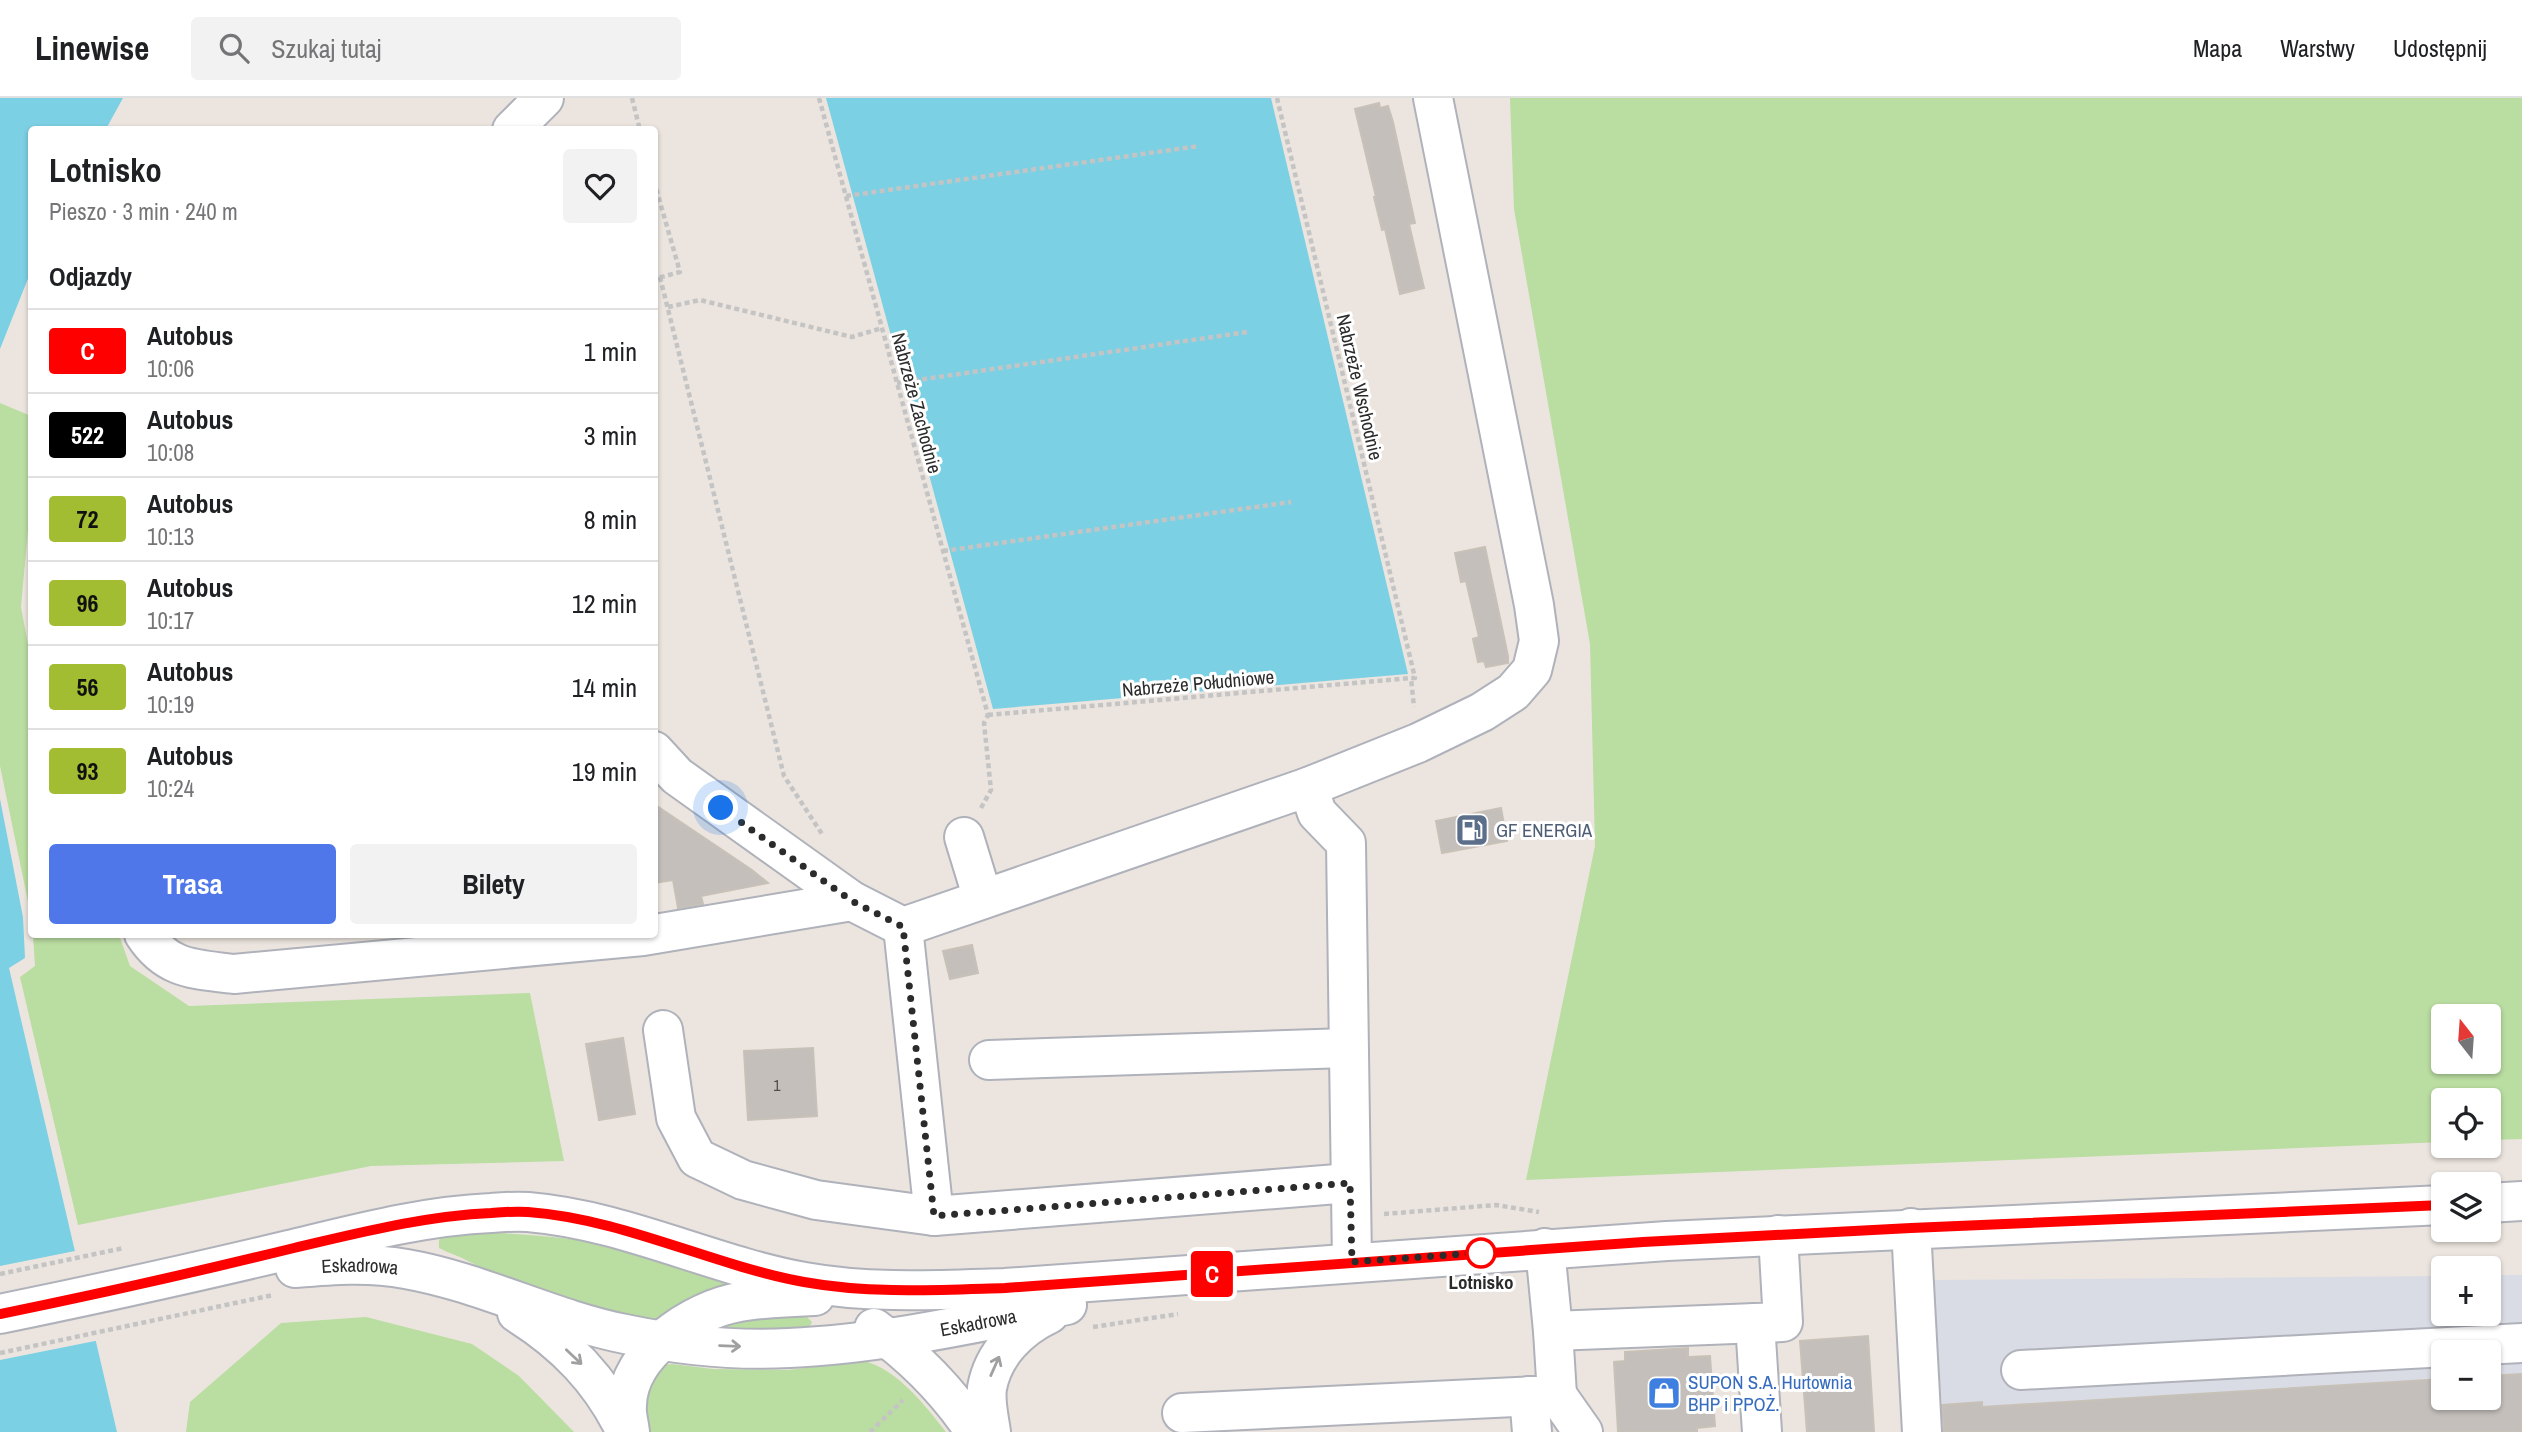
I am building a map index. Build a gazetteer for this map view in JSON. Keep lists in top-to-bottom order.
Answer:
{
  "streets": {
    "street": ["Eskadrowa"],
    "path": ["Nabrzeże Wschodnie", "Nabrzeże Zachodnie", "Nabrzeże Południowe"]
  },
  "crossings": [
    ["Nabrzeże Wschodnie", "Nabrzeże Południowe"],
    ["Nabrzeże Zachodnie", "Nabrzeże Południowe"]
  ],
  "places": {
    "fuel station": ["GF ENERGIA"],
    "other": ["Lotnisko"],
    "shop": ["SUPON S.A. Hurtownia BHP i PPOŻ."]
  },
  "lines": ["bus line C"],
  "house_numbers": ["1"],
  "north": "top",
  "page": {
    "header": "Linewise",
    "search": "Szukaj tutaj",
    "nav": ["Mapa", "Warstwy", "Udostępnij"],
    "on_map": "C",
    "heading": [
      ["Lotnisko", "Pieszo · 3 min · 240 m"],
      "Odjazdy"
    ],
    "list": [
      {
        "mark": "C",
        "name": "Autobus",
        "note": "10:06",
        "value": "1 min"
      },
      {
        "mark": "522",
        "name": "Autobus",
        "note": "10:08",
        "value": "3 min"
      },
      {
        "mark": "72",
        "name": "Autobus",
        "note": "10:13",
        "value": "8 min"
      },
      {
        "mark": "96",
        "name": "Autobus",
        "note": "10:17",
        "value": "12 min"
      },
      {
        "mark": "56",
        "name": "Autobus",
        "note": "10:19",
        "value": "14 min"
      },
      {
        "mark": "93",
        "name": "Autobus",
        "note": "10:24",
        "value": "19 min"
      }
    ],
    "buttons": ["Trasa", "Bilety"],
    "map_buttons": ["+", "−"]
  }
}
